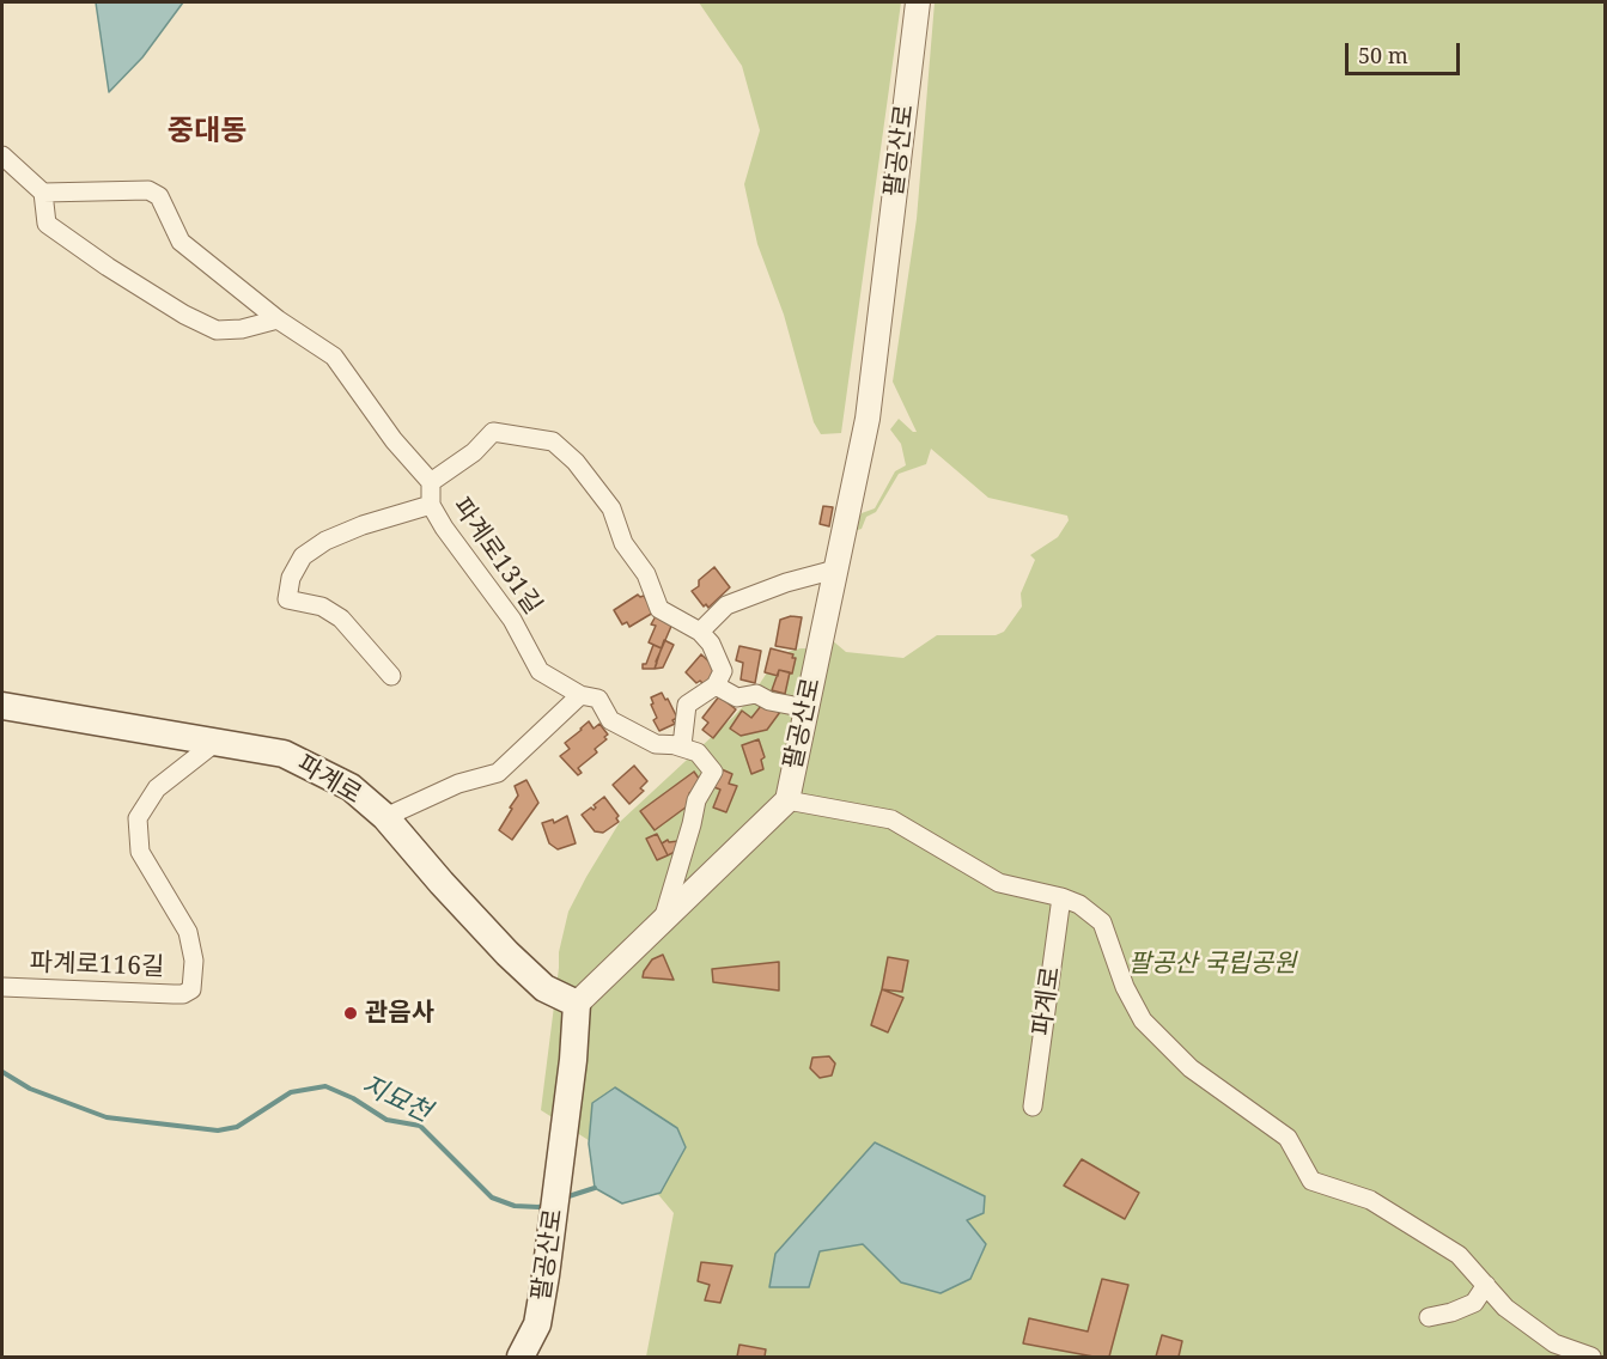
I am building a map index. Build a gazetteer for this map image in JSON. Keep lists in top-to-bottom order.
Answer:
{
  "streets": {
    "main road": ["팔공산로", "파계로"],
    "street": ["파계로131길", "파계로116길"]
  },
  "crossings": [
    ["팔공산로", "파계로131길"],
    ["팔공산로", "파계로"],
    ["파계로", "파계로116길"]
  ],
  "districts": ["중대동"],
  "water": ["지묘천"],
  "parks": ["팔공산 국립공원"],
  "places": ["관음사"],
  "scale_bar": "50 m"
}
